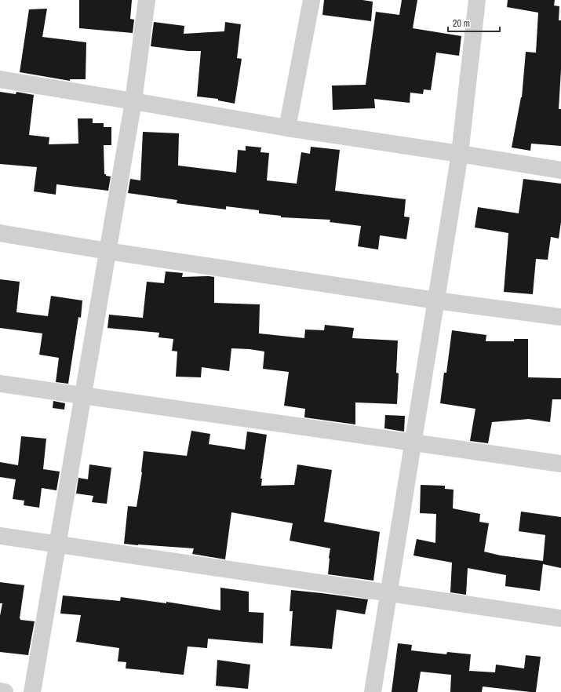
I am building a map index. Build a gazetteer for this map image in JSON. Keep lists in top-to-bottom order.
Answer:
{
  "scale_bar": "20 m"
}
